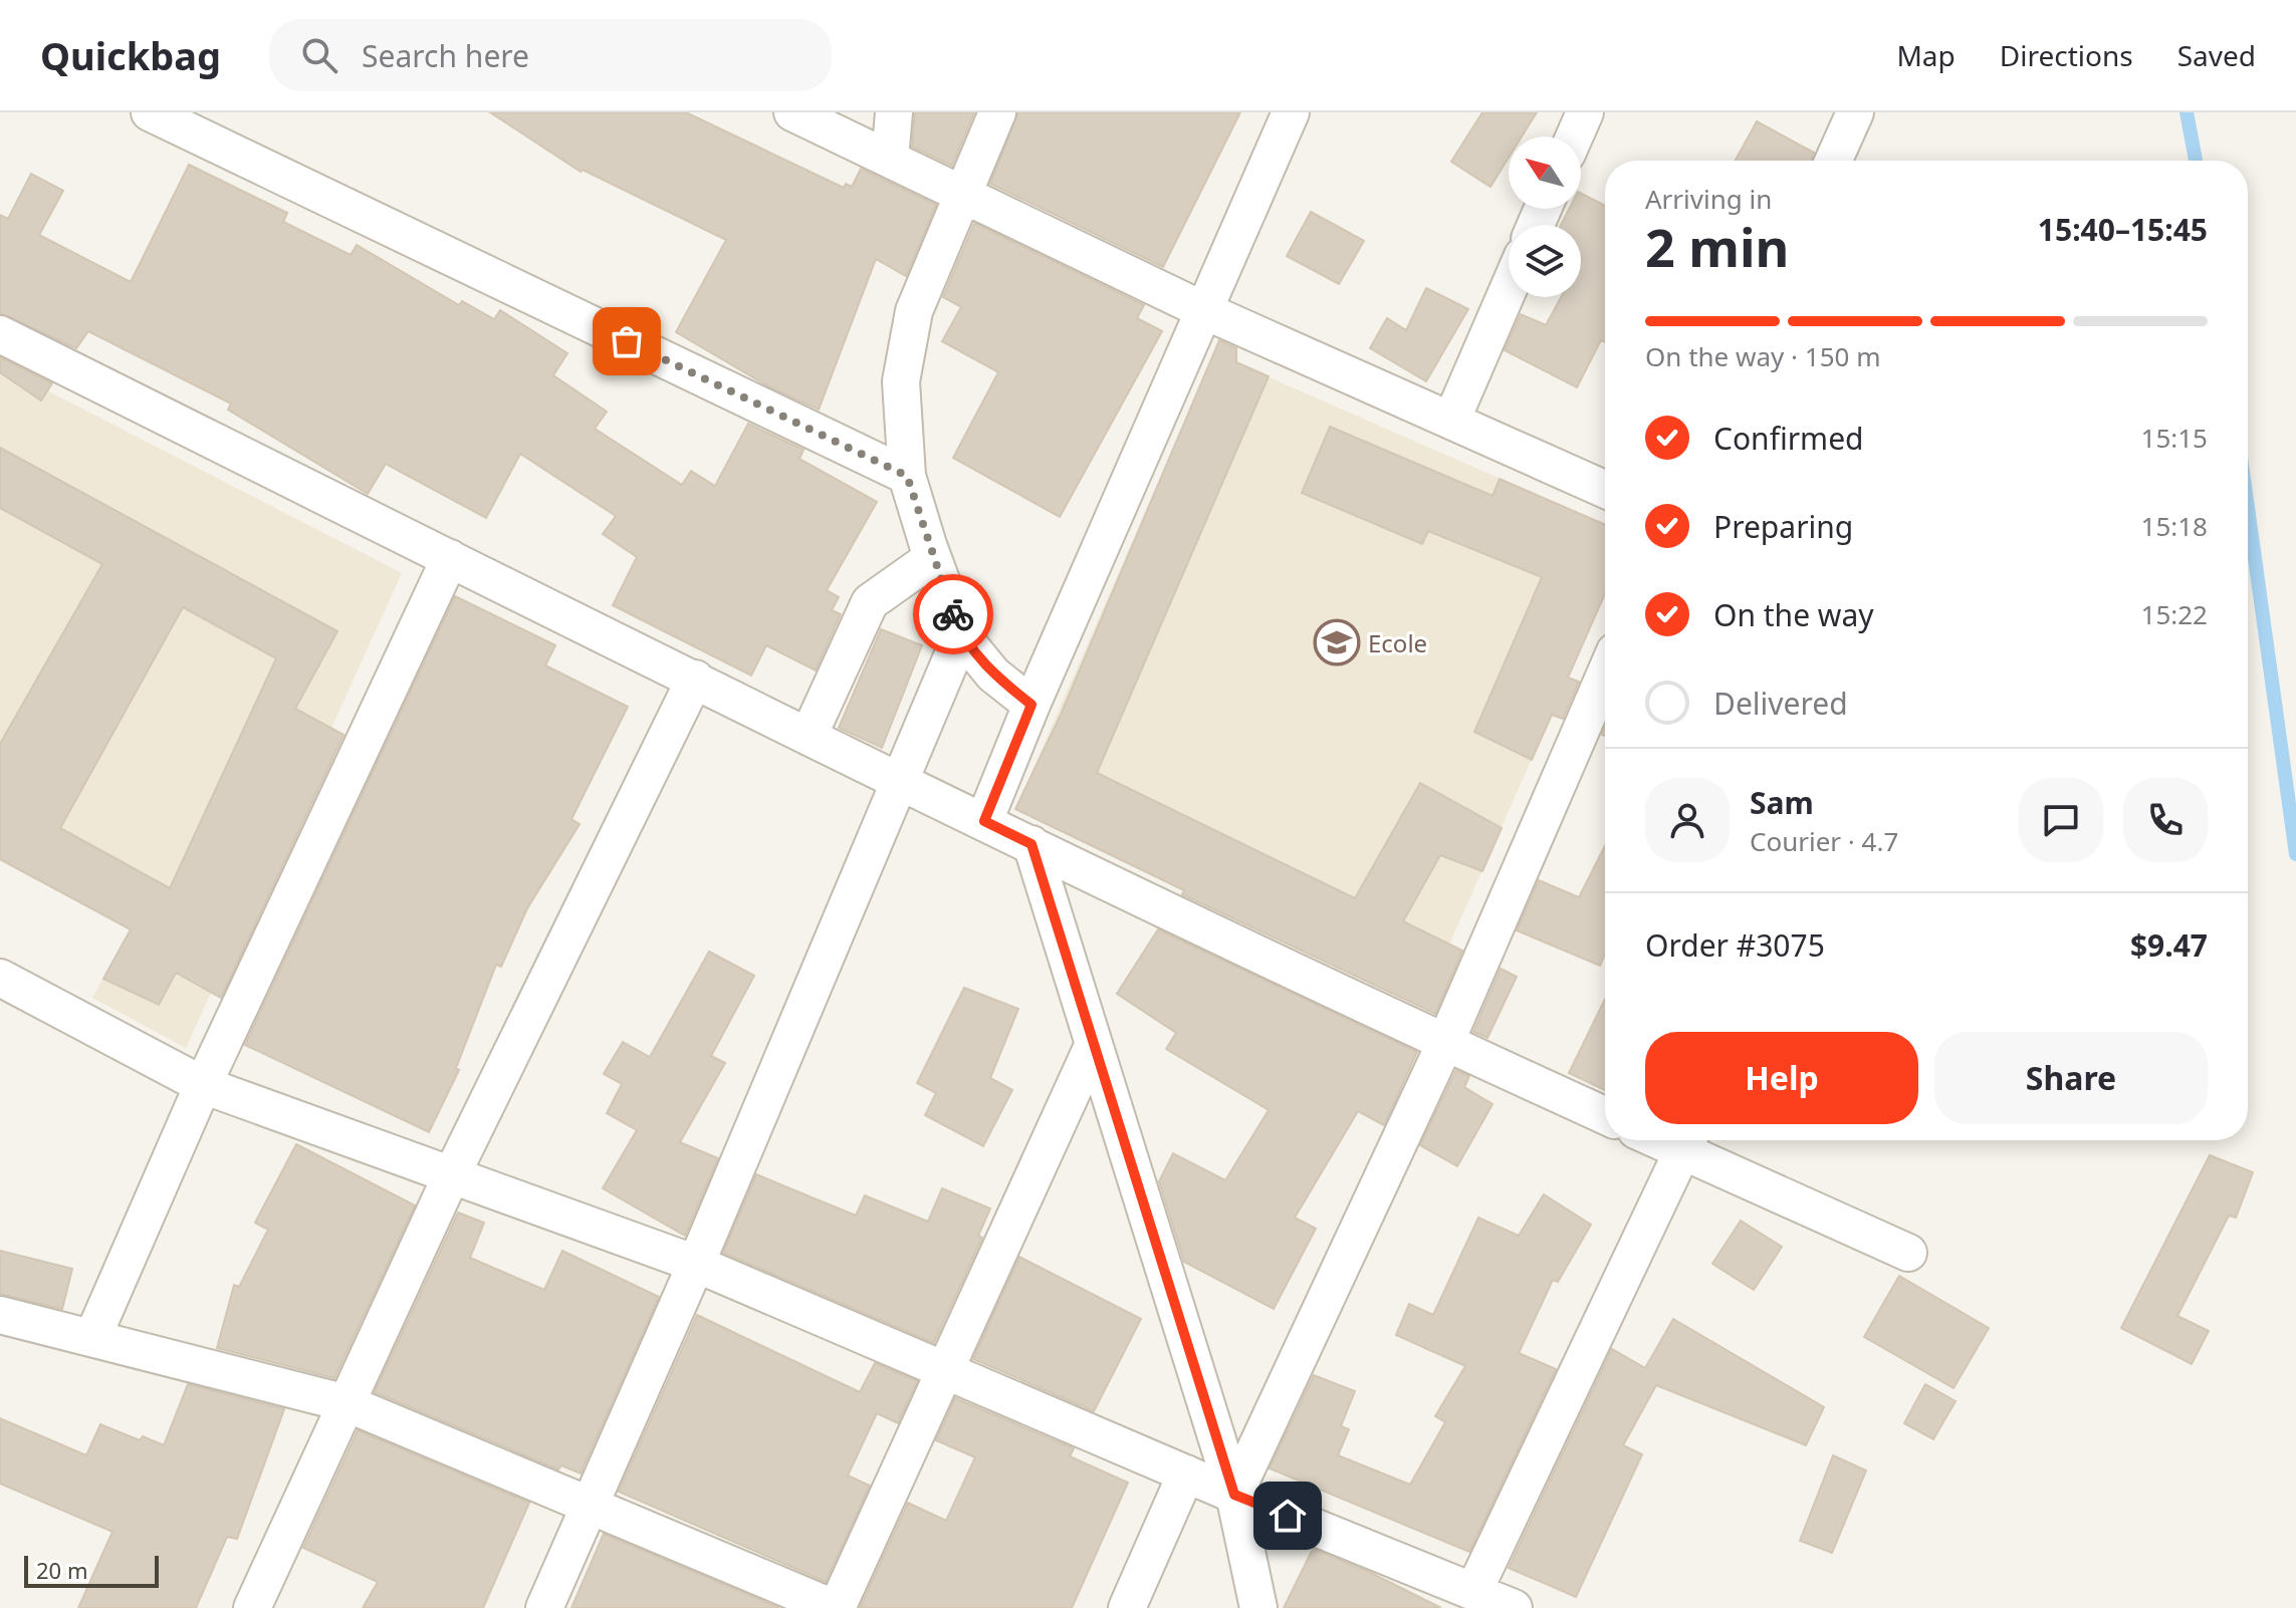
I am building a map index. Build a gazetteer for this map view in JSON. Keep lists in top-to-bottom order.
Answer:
{
  "places": {
    "school or university": ["Ecole"]
  },
  "scale_bar": "20 m",
  "north": "top left",
  "page": {
    "header": "Quickbag",
    "search": "Search here",
    "nav": ["Map", "Directions", "Saved"],
    "heading": ["2 min", "Arriving in", "15:40–15:45"],
    "panel": [
      "Sam",
      "Courier · 4.7",
      "Order #3075",
      "$9.47"
    ],
    "bar": "On the way · 150 m",
    "list": [
      ["Confirmed", "15:15"],
      ["Preparing", "15:18"],
      ["On the way", "15:22"],
      "Delivered"
    ],
    "buttons": ["Help", "Share"],
    "scale": "20 m"
  }
}
